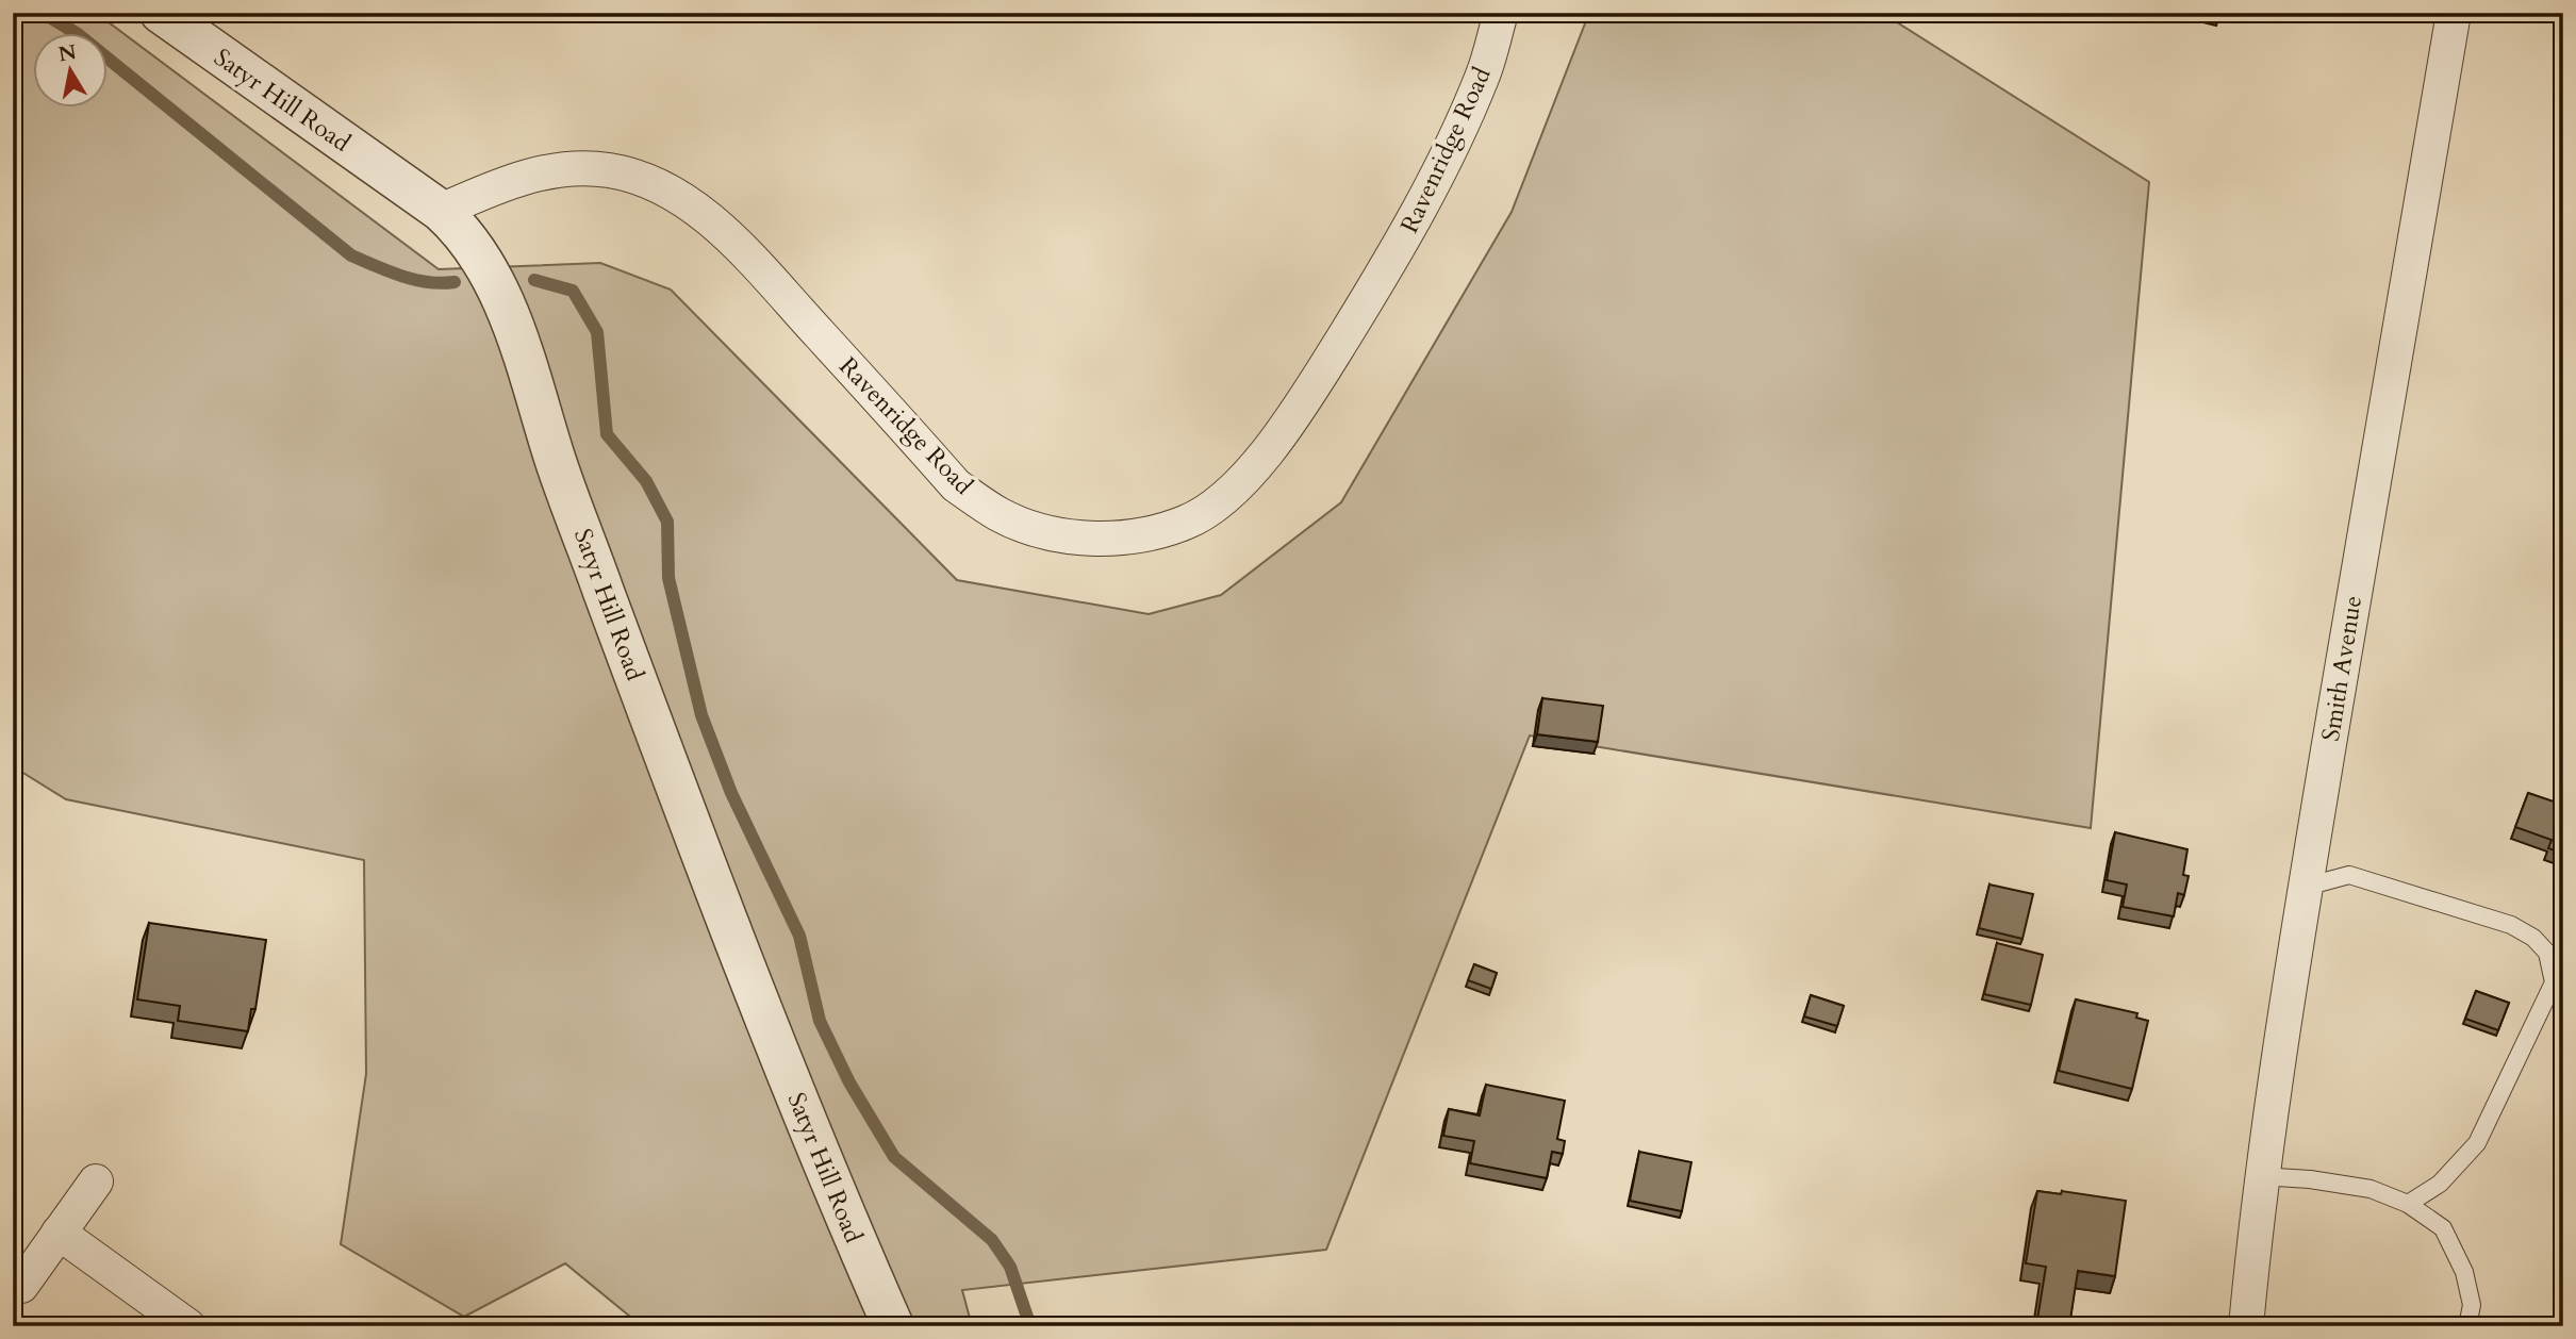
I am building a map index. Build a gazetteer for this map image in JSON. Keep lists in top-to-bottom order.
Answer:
{
  "streets": {
    "street": ["Satyr Hill Road", "Ravenridge Road", "Smith Avenue"]
  },
  "crossings": [
    ["Satyr Hill Road", "Ravenridge Road"]
  ],
  "north": "top"
}
